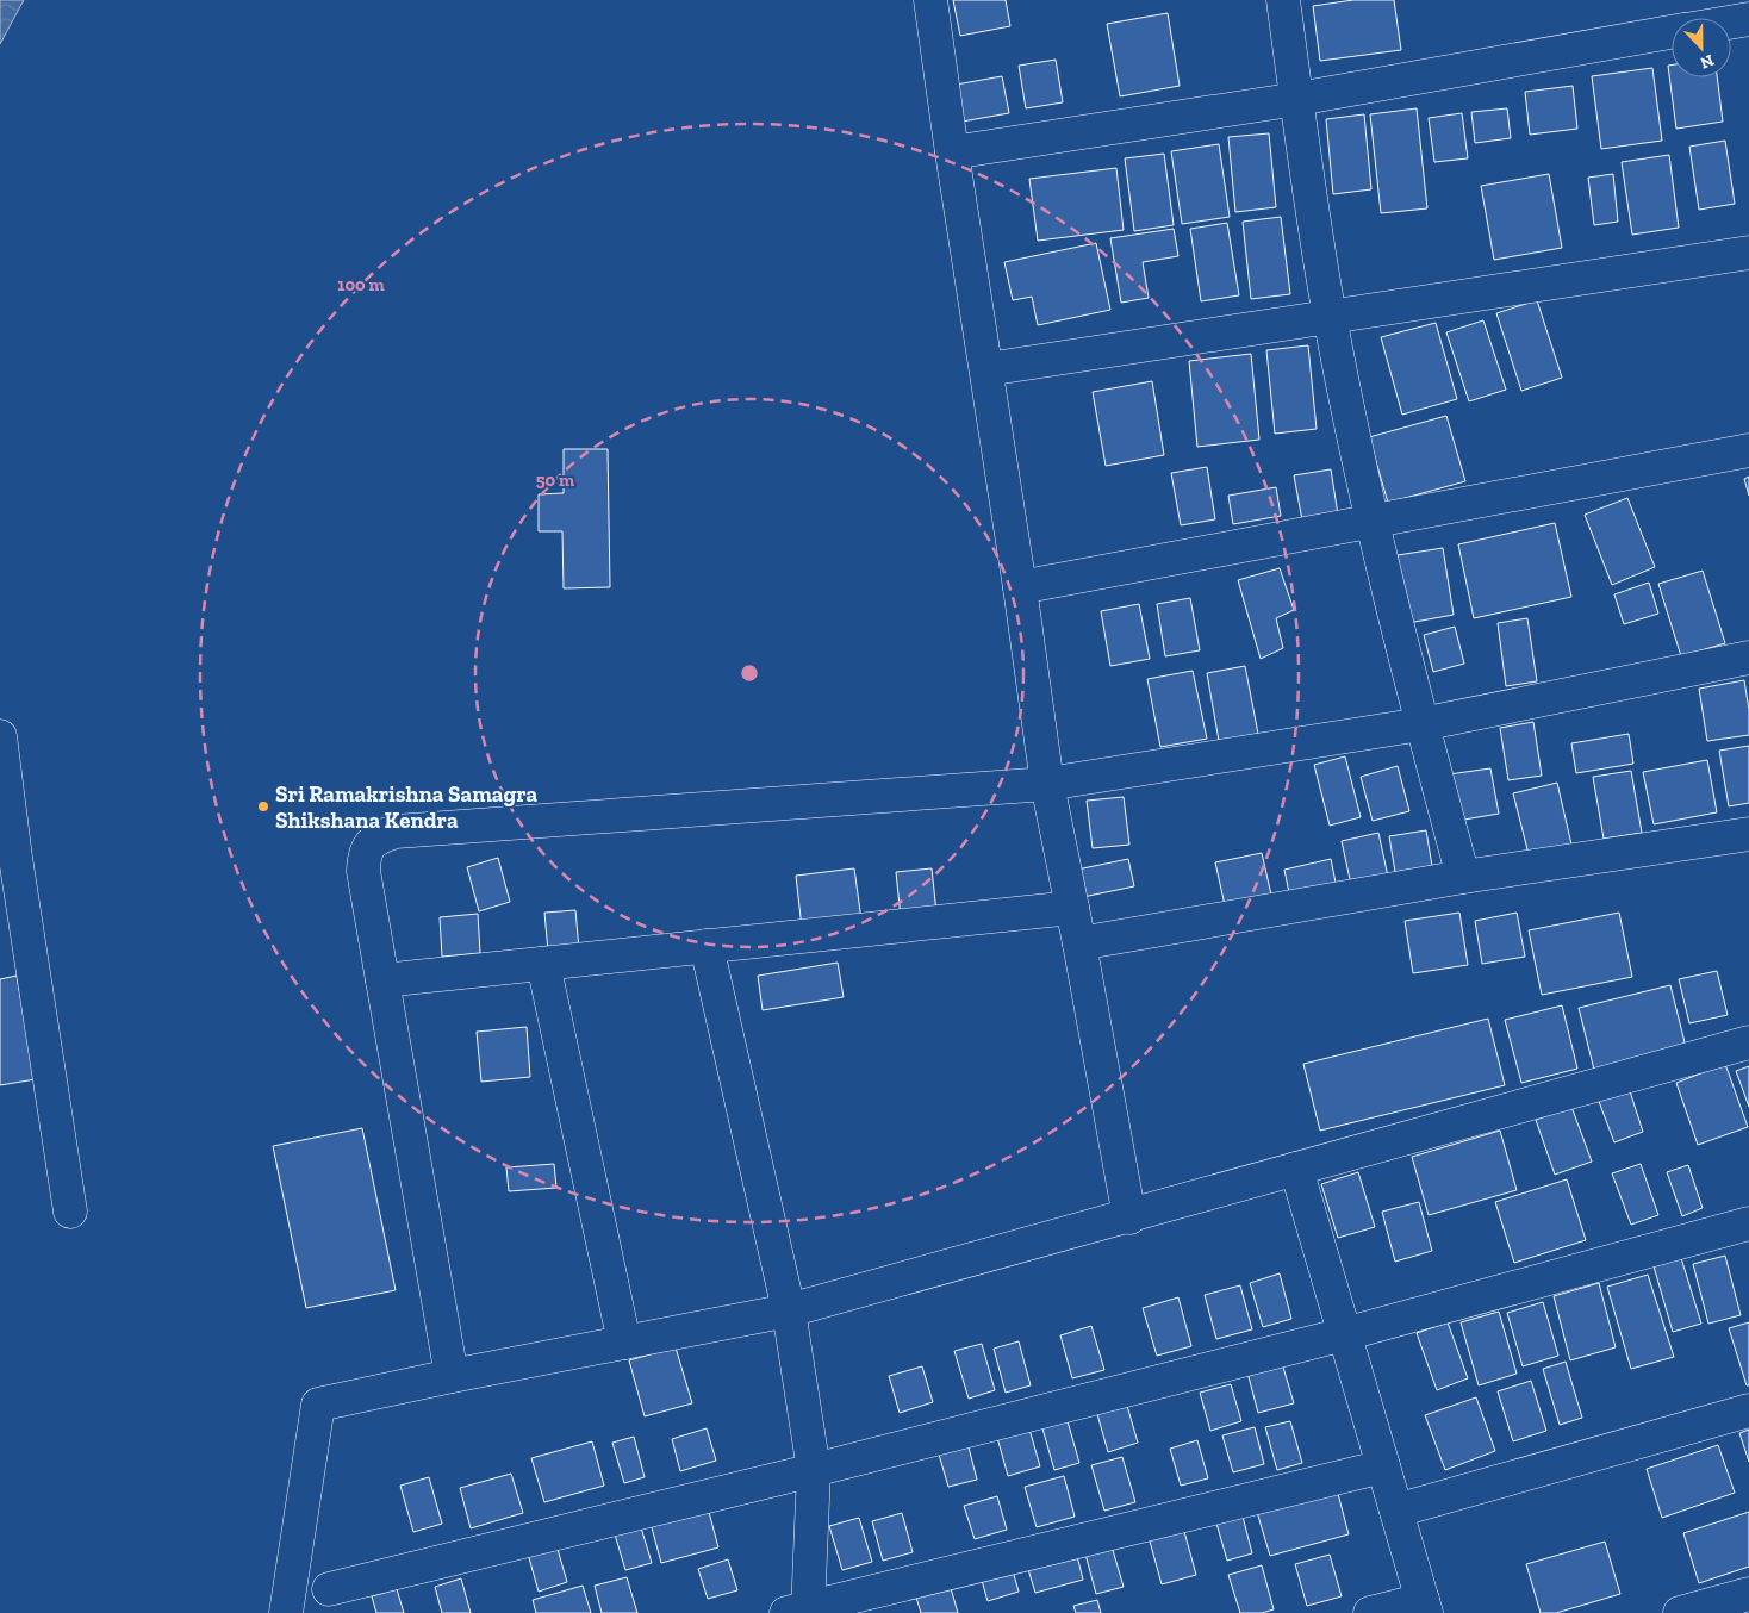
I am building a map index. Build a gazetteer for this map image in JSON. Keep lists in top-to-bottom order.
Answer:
{
  "places": ["Sri Ramakrishna Samagra Shikshana Kendra"],
  "north": "bottom",
  "rings": ["100 m", "50 m"]
}
